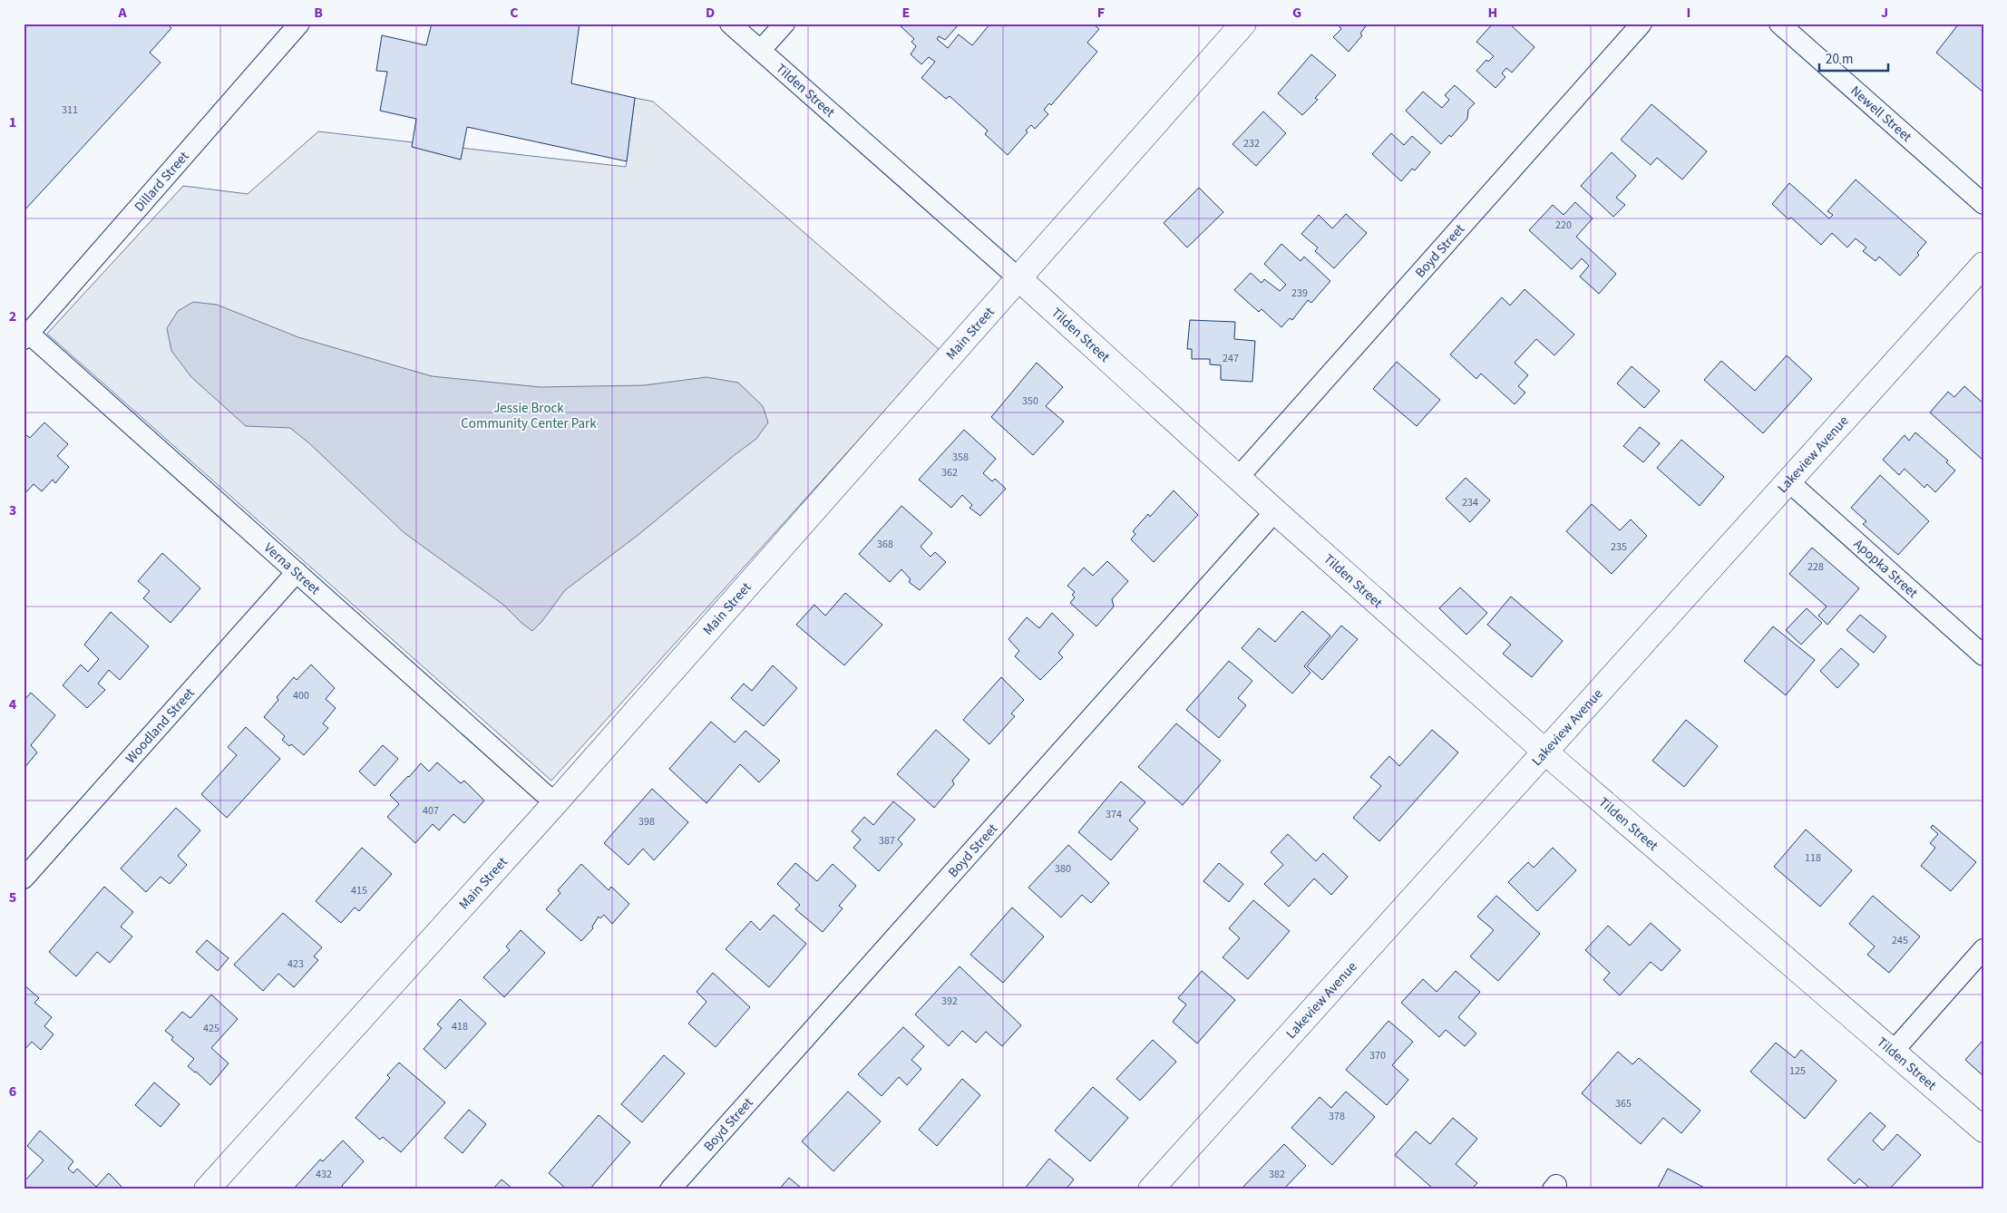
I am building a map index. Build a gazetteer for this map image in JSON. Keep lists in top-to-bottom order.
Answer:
{
  "streets": {
    "street": [
      "Tilden Street",
      "Newell Street",
      "Dillard Street",
      "Boyd Street",
      "Main Street",
      "Lakeview Avenue",
      "Verna Street",
      "Apopka Street",
      "Woodland Street"
    ]
  },
  "crossings": [
    ["Tilden Street", "Boyd Street"],
    ["Tilden Street", "Main Street"],
    ["Tilden Street", "Lakeview Avenue"],
    ["Dillard Street", "Verna Street"],
    ["Main Street", "Verna Street"],
    ["Lakeview Avenue", "Apopka Street"],
    ["Verna Street", "Woodland Street"]
  ],
  "parks": ["Jessie Brock Community Center Park"],
  "house_numbers": [
    "311",
    "232",
    "220",
    "239",
    "247",
    "350",
    "358",
    "362",
    "234",
    "368",
    "235",
    "228",
    "400",
    "407",
    "374",
    "398",
    "387",
    "118",
    "380",
    "415",
    "245",
    "423",
    "392",
    "418",
    "425",
    "370",
    "125",
    "365",
    "378",
    "432",
    "382"
  ],
  "scale_bar": "20 m",
  "grid": {
    "columns": [
      "A",
      "B",
      "C",
      "D",
      "E",
      "F",
      "G",
      "H",
      "I",
      "J"
    ],
    "rows": [
      "1",
      "2",
      "3",
      "4",
      "5",
      "6"
    ]
  }
}
